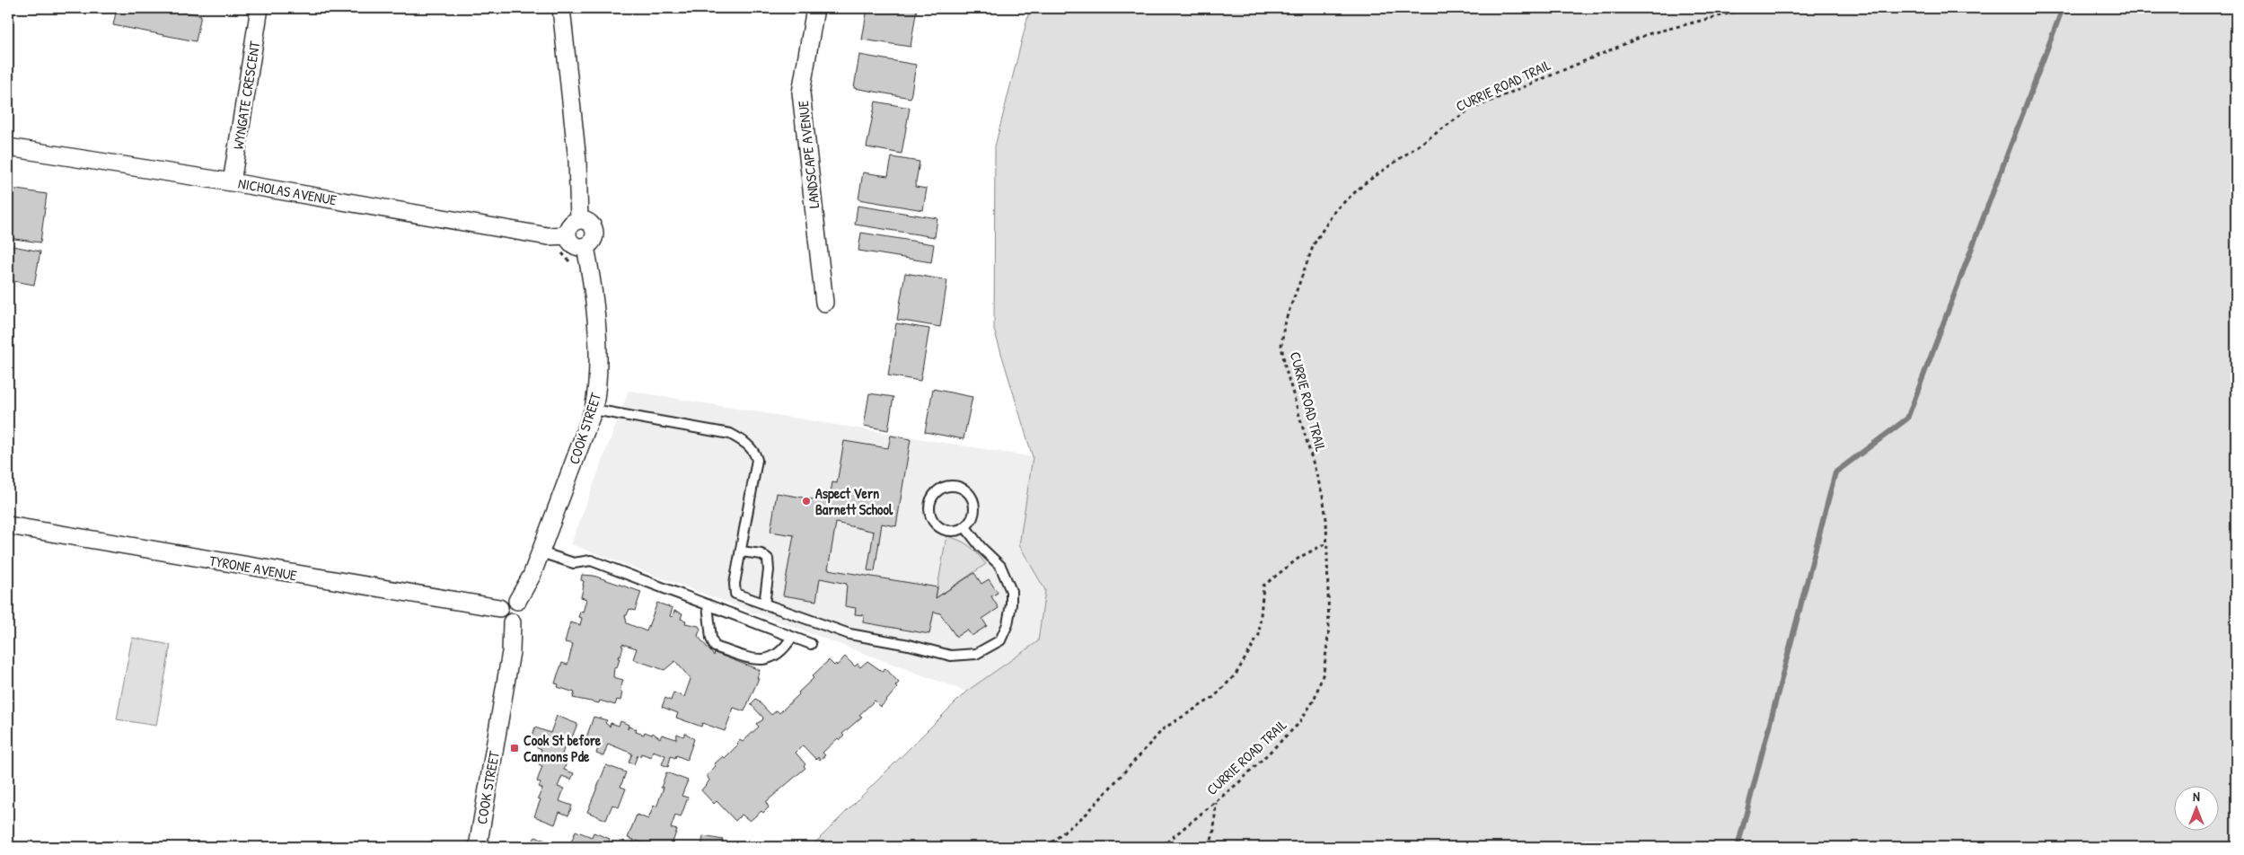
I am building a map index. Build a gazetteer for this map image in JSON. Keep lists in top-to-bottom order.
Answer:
{
  "streets": {
    "street": [
      "WYNGATE CRESCENT",
      "LANDSCAPE AVENUE",
      "NICHOLAS AVENUE",
      "COOK STREET",
      "TYRONE AVENUE"
    ],
    "path": ["CURRIE ROAD TRAIL"]
  },
  "crossings": [
    ["WYNGATE CRESCENT", "NICHOLAS AVENUE"],
    ["NICHOLAS AVENUE", "COOK STREET"],
    ["COOK STREET", "TYRONE AVENUE"]
  ],
  "places": {
    "other": ["Aspect Vern Barnett School"],
    "transit": ["Cook St before Cannons Pde"]
  },
  "north": "top"
}
